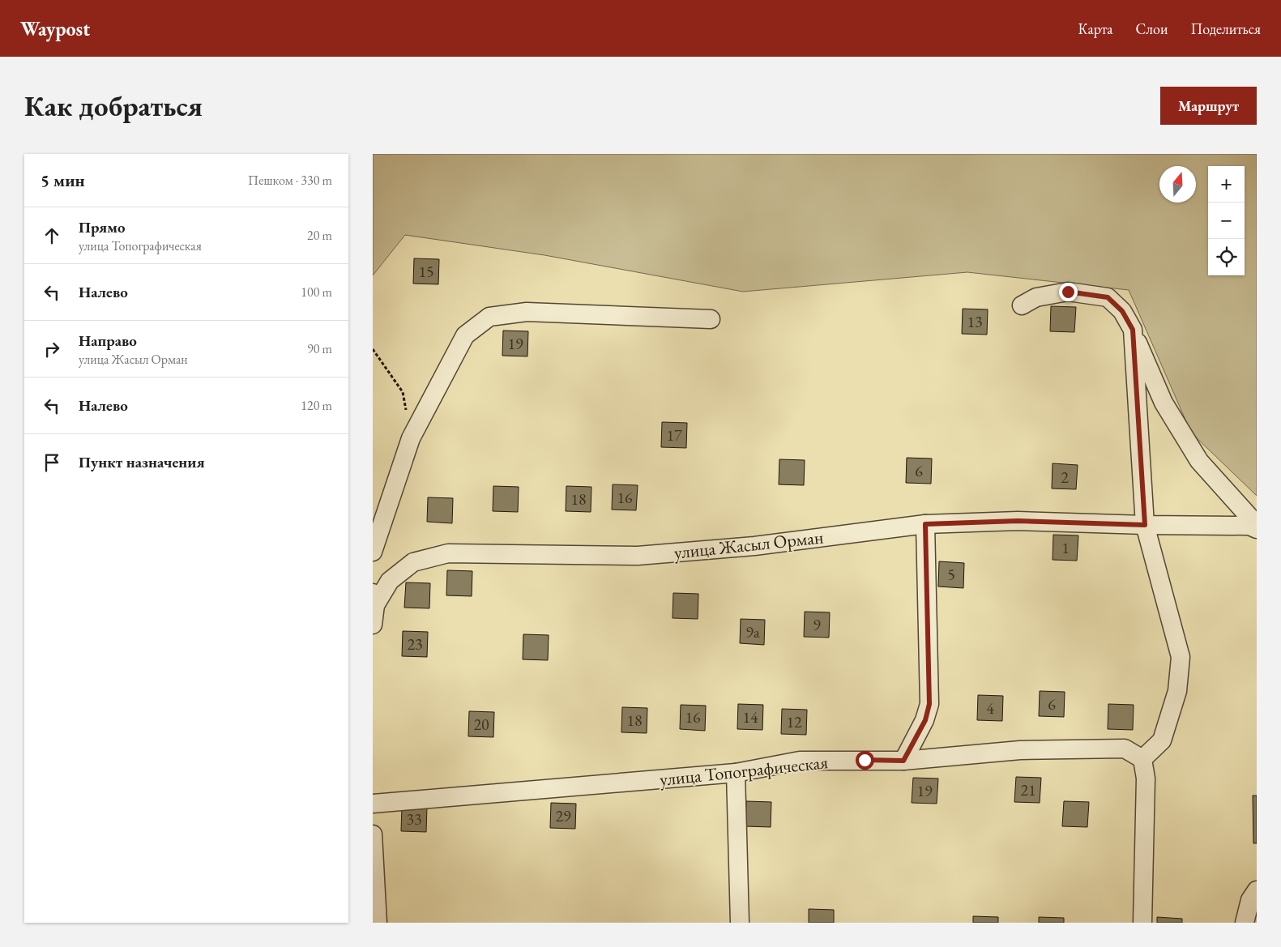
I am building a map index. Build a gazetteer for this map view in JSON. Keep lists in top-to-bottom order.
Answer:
{
  "streets": {
    "street": ["улица Жасыл Орман", "улица Топографическая"]
  },
  "house_numbers": [
    "15",
    "13",
    "19",
    "17",
    "6",
    "2",
    "16",
    "18",
    "1",
    "5",
    "9",
    "9а",
    "23",
    "6",
    "4",
    "16",
    "14",
    "18",
    "12",
    "20",
    "21",
    "19",
    "29",
    "33"
  ],
  "north": "top",
  "page": {
    "header": "Waypost",
    "nav": ["Карта", "Слои", "Поделиться"],
    "buttons": "Маршрут",
    "title": "Как добраться",
    "heading": ["5 мин", "Пешком · 330 m"],
    "map_buttons": ["+", "−"],
    "list": [
      ["Прямо", "улица Топографическая", "20 m"],
      ["Налево", "100 m"],
      ["Направо", "улица Жасыл Орман", "90 m"],
      ["Налево", "120 m"],
      "Пункт назначения"
    ]
  }
}
